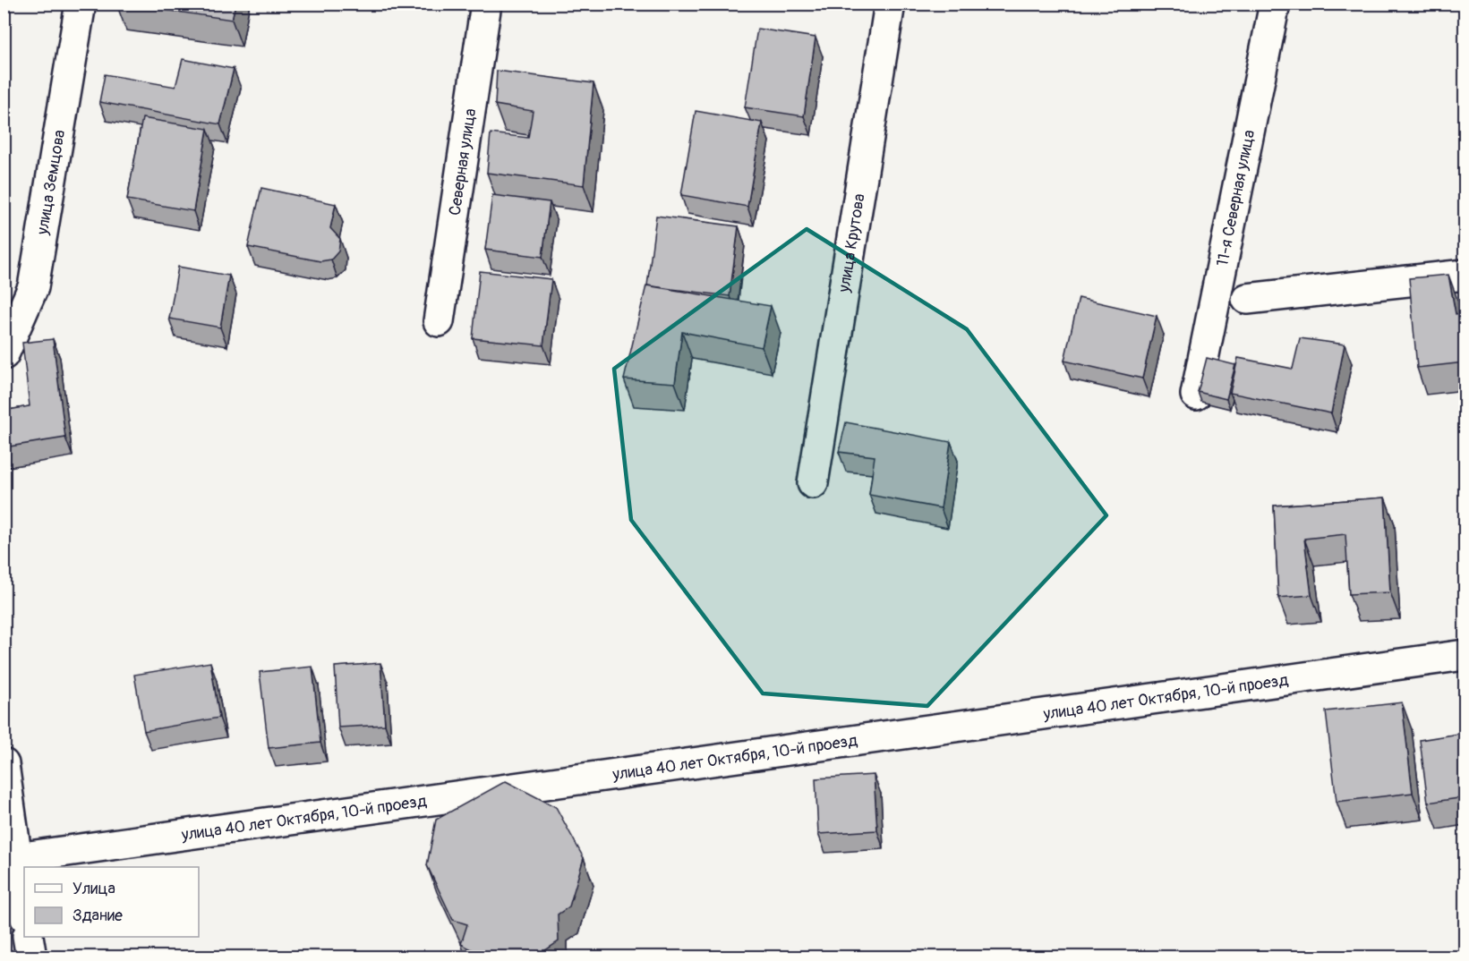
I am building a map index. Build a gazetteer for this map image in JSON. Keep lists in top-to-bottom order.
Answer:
{
  "streets": {
    "street": [
      "Северная улица",
      "улица Земцова",
      "11-я Северная улица",
      "улица Крутова",
      "улица 40 лет Октября, 10-й проезд"
    ]
  },
  "legend": ["Улица", "Здание"]
}
